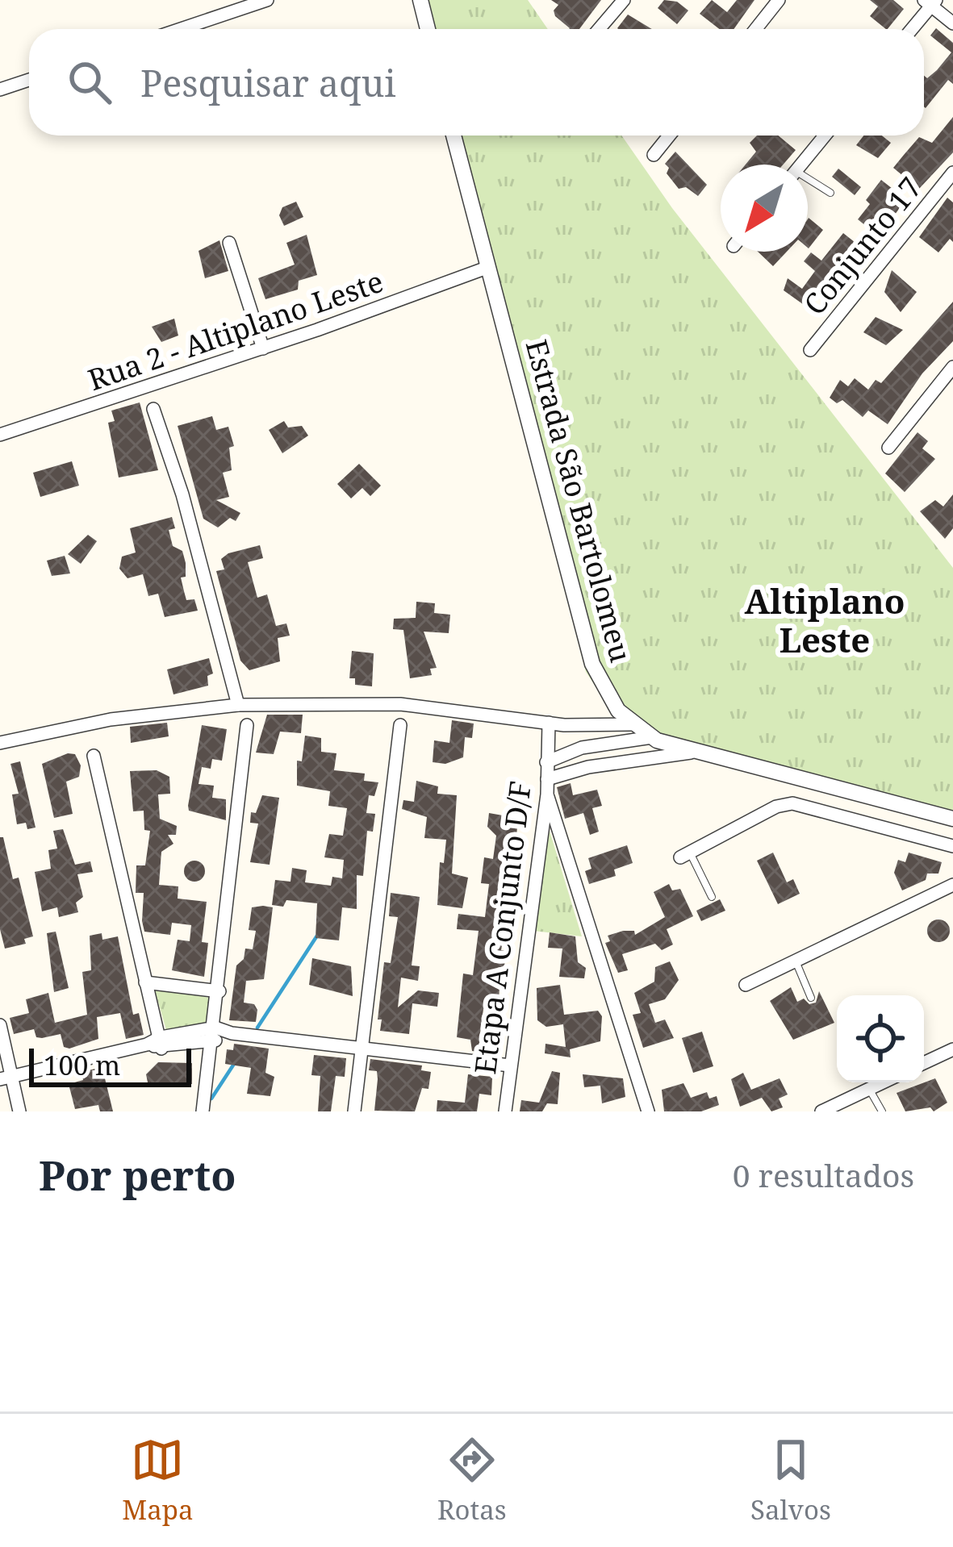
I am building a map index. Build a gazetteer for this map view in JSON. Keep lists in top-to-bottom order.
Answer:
{
  "streets": {
    "street": [
      "Conjunto 17",
      "Rua 2 - Altiplano Leste",
      "Estrada São Bartolomeu",
      "Etapa A Conjunto D/F"
    ]
  },
  "crossings": [
    ["Rua 2 - Altiplano Leste", "Estrada São Bartolomeu"]
  ],
  "districts": ["Altiplano Leste"],
  "scale_bar": "100 m",
  "north": "bottom left",
  "page": {
    "search": "Pesquisar aqui",
    "scale": "100 m",
    "heading": ["Por perto", "0 resultados"],
    "nav": ["Mapa", "Rotas", "Salvos"]
  }
}
